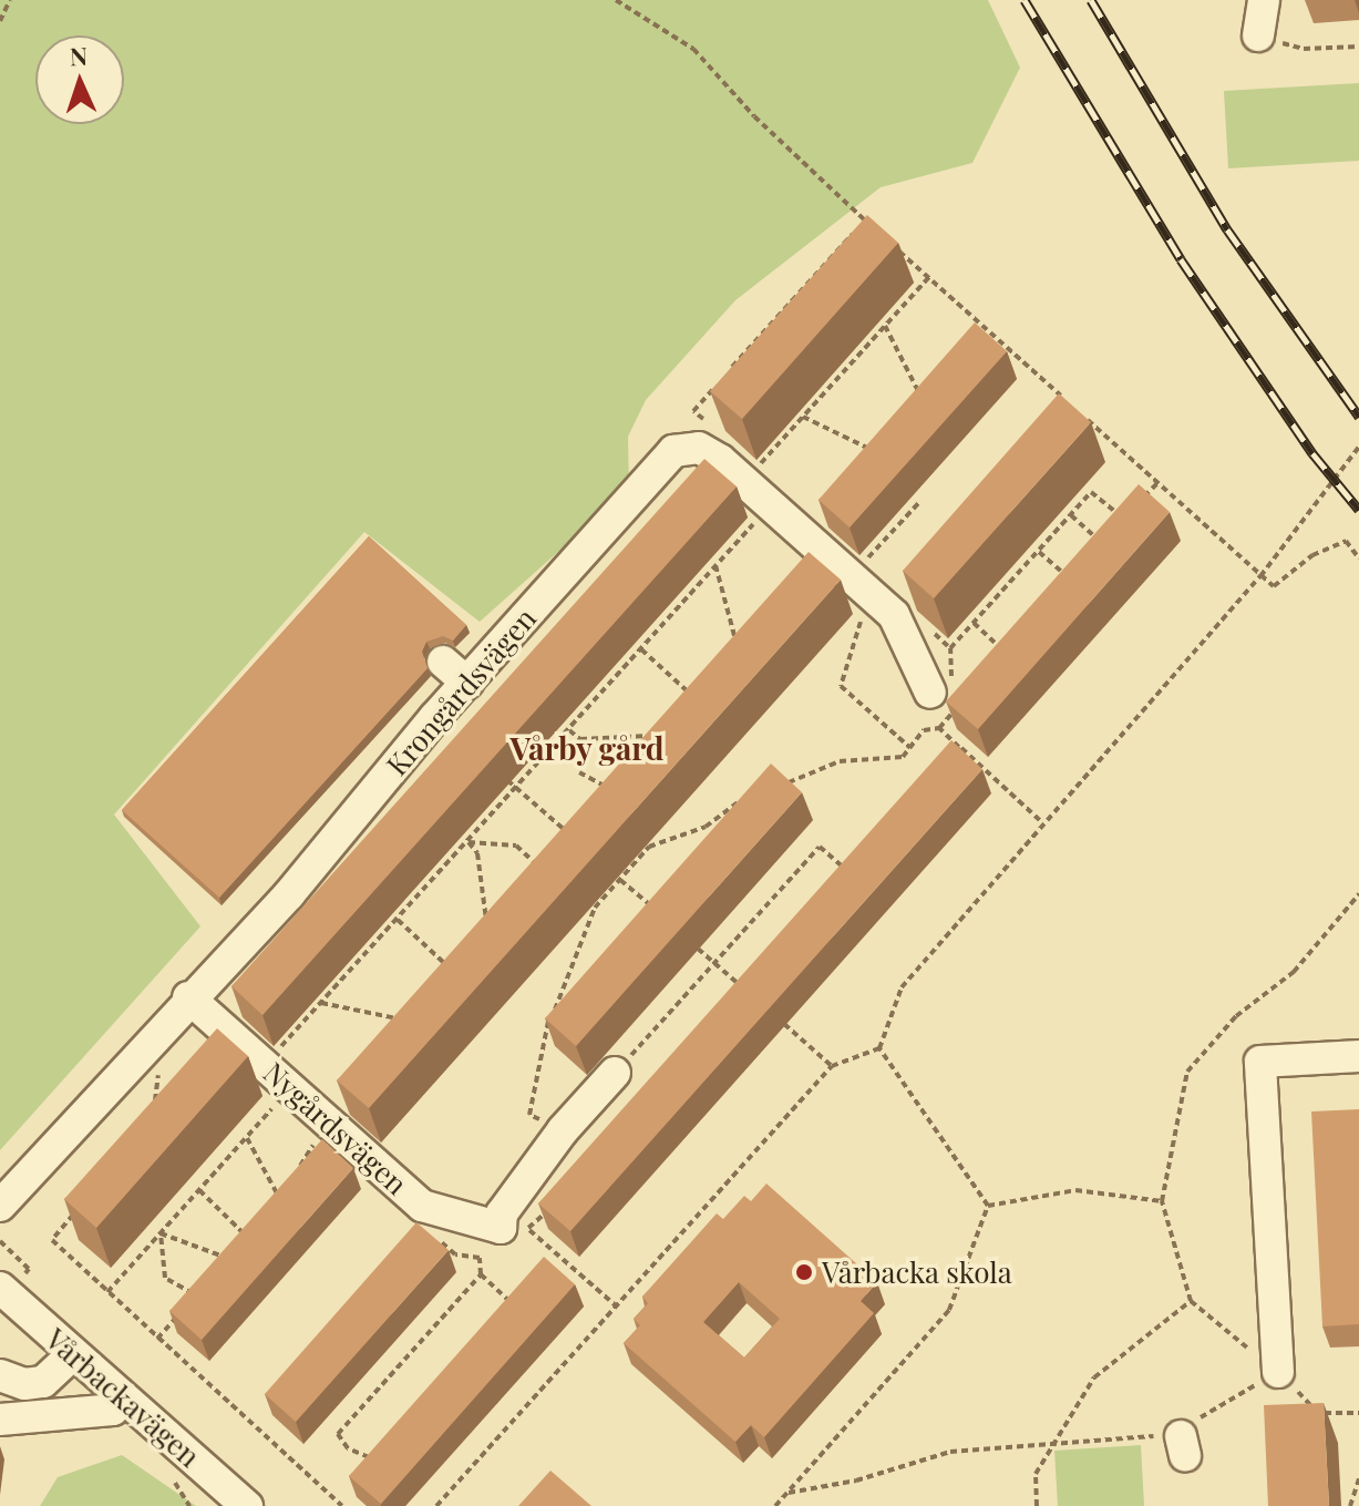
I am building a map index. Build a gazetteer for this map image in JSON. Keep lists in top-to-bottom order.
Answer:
{
  "streets": {
    "street": ["Krongårdsvägen", "Nygårdsvägen", "Vårbackavägen"]
  },
  "crossings": [
    ["Krongårdsvägen", "Nygårdsvägen"]
  ],
  "districts": ["Vårby gård"],
  "places": ["Vårbacka skola"],
  "north": "top"
}
